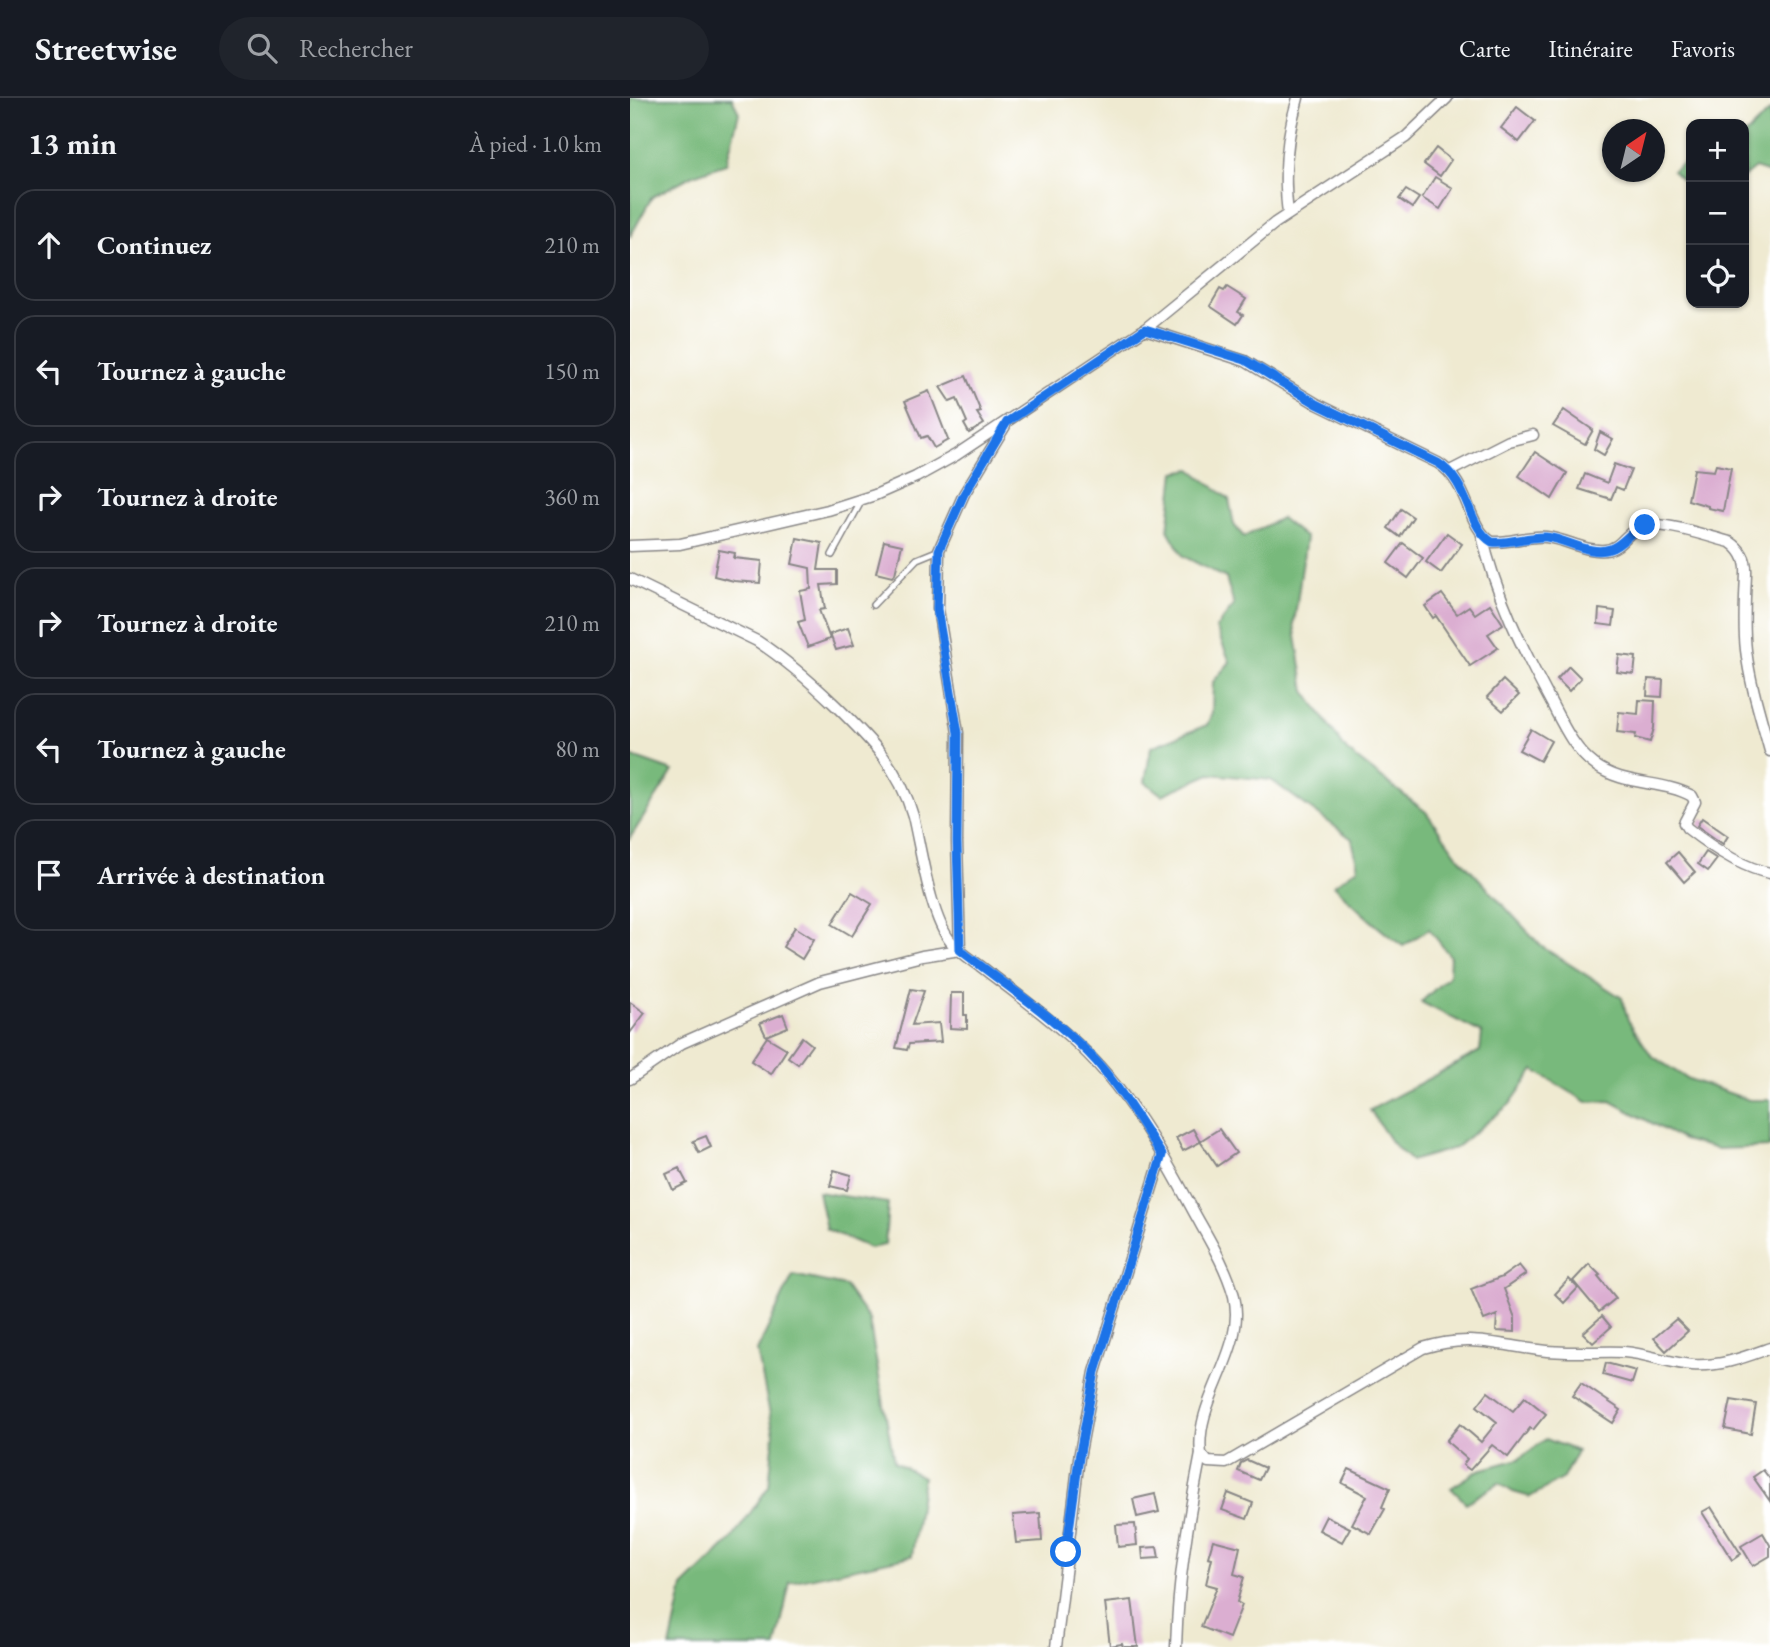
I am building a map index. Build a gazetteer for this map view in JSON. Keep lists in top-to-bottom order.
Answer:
{
  "north": "top right",
  "page": {
    "header": "Streetwise",
    "search": "Rechercher",
    "nav": ["Carte", "Itinéraire", "Favoris"],
    "heading": ["13 min", "À pied · 1.0 km"],
    "map_buttons": ["+", "−"],
    "list": [
      ["Continuez", "210 m"],
      ["Tournez à gauche", "150 m"],
      ["Tournez à droite", "360 m"],
      ["Tournez à droite", "210 m"],
      ["Tournez à gauche", "80 m"],
      "Arrivée à destination"
    ]
  }
}
